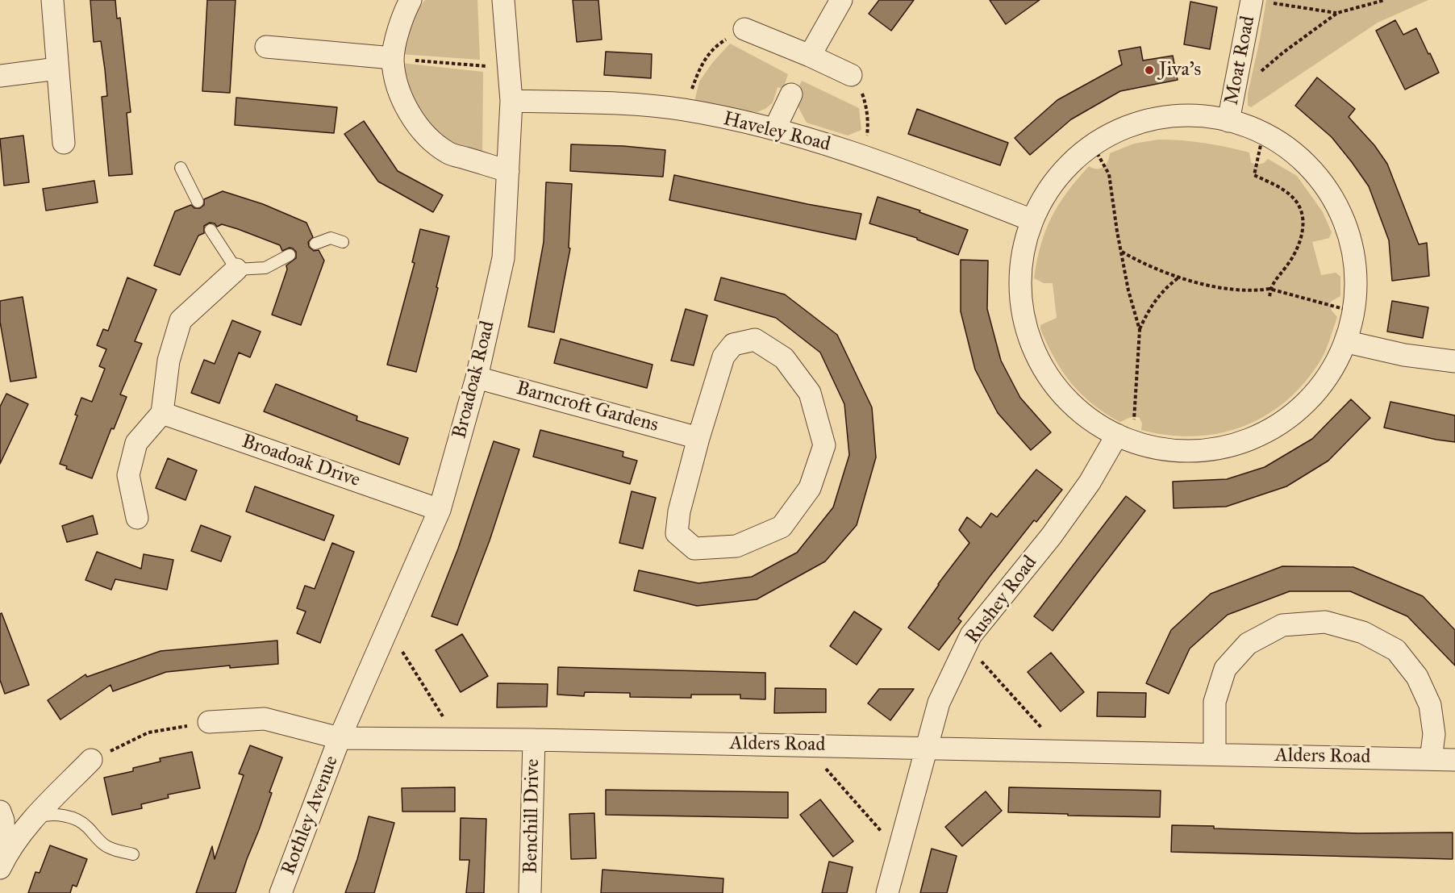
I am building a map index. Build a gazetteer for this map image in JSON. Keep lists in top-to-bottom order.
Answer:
{
  "streets": {
    "street": [
      "Moat Road",
      "Haveley Road",
      "Broadoak Road",
      "Barncroft Gardens",
      "Broadoak Drive",
      "Rushey Road",
      "Alders Road",
      "Rothley Avenue",
      "Benchill Drive"
    ]
  },
  "crossings": [
    ["Haveley Road", "Broadoak Road"],
    ["Broadoak Road", "Barncroft Gardens"],
    ["Broadoak Road", "Broadoak Drive"],
    ["Broadoak Road", "Alders Road"],
    ["Broadoak Road", "Rothley Avenue"],
    ["Rushey Road", "Alders Road"],
    ["Alders Road", "Rothley Avenue"],
    ["Alders Road", "Benchill Drive"]
  ],
  "places": ["Jiva's"]
}
